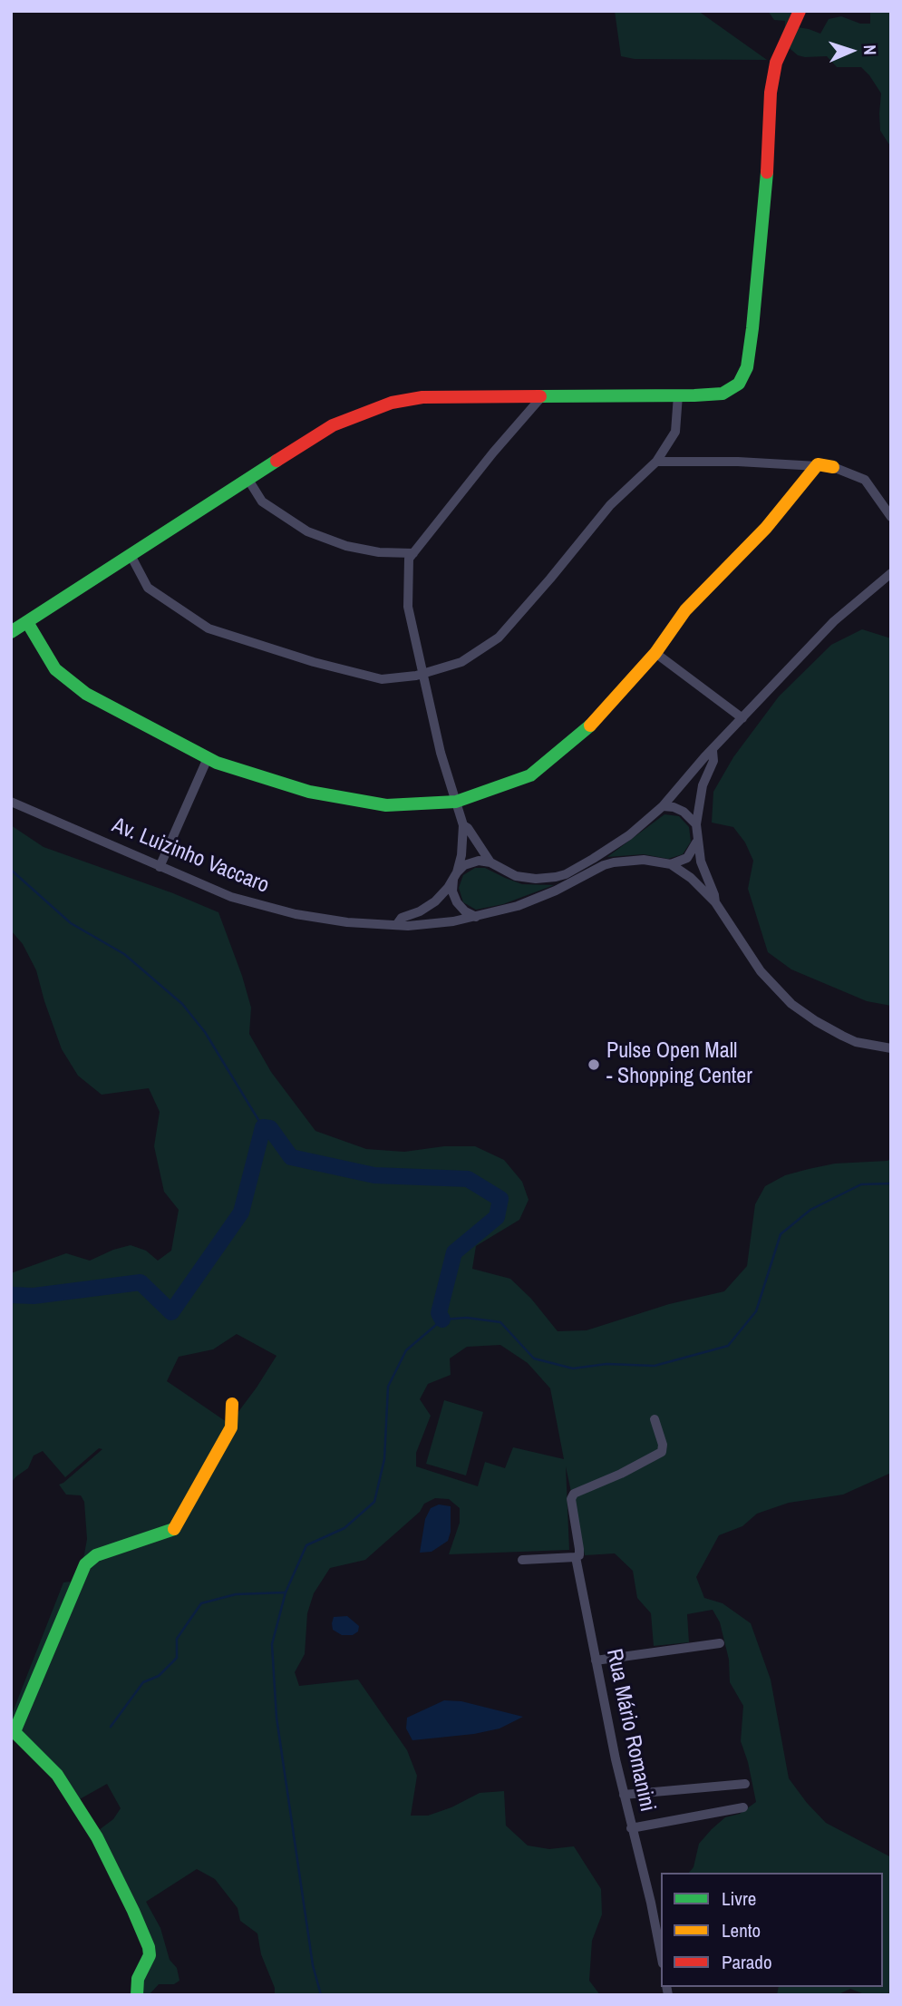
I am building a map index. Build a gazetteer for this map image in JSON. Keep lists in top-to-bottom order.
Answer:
{
  "streets": {
    "street": ["Av. Luizinho Vaccaro", "Rua Mário Romanini"]
  },
  "places": ["Pulse Open Mall - Shopping Center"],
  "legend": ["Livre", "Lento", "Parado"],
  "north": "right"
}
